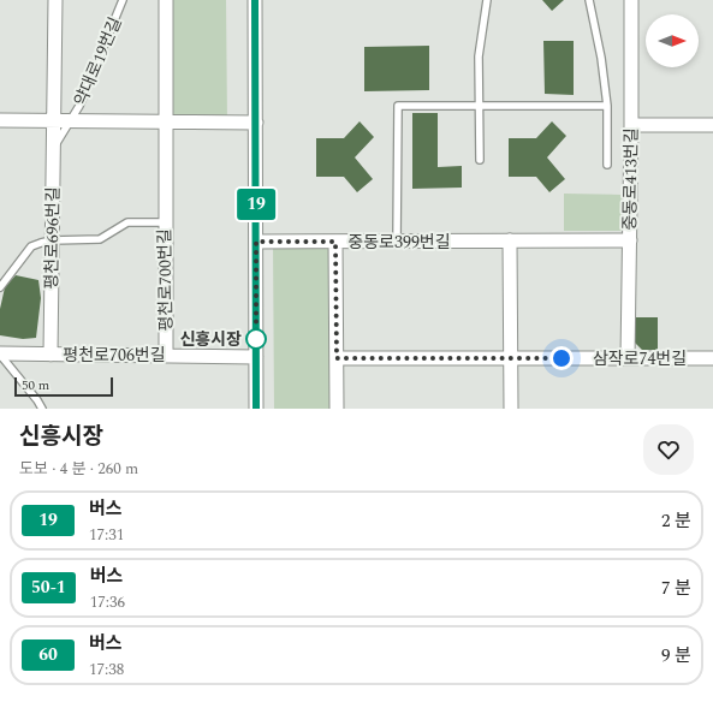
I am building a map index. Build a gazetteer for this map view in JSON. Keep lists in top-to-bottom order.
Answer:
{
  "streets": {
    "street": [
      "약대로19번길",
      "중동로413번길",
      "평천로696번길",
      "중동로399번길",
      "평천로700번길",
      "평천로706번길",
      "삼작로74번길"
    ]
  },
  "crossings": [
    ["약대로19번길", "평천로696번길"],
    ["중동로413번길", "중동로399번길"],
    ["중동로413번길", "삼작로74번길"],
    ["평천로696번길", "평천로700번길"],
    ["평천로696번길", "평천로706번길"],
    ["중동로399번길", "삼작로74번길"],
    ["평천로700번길", "평천로706번길"]
  ],
  "places": ["신흥시장"],
  "lines": ["bus line 19"],
  "scale_bar": "50 m",
  "north": "right",
  "page": {
    "on_map": "19",
    "scale": "50 m",
    "heading": ["신흥시장", "도보 · 4 분 · 260 m"],
    "list": [
      {
        "mark": "19",
        "name": "버스",
        "note": "17:31",
        "value": "2 분"
      },
      {
        "mark": "50-1",
        "name": "버스",
        "note": "17:36",
        "value": "7 분"
      },
      {
        "mark": "60",
        "name": "버스",
        "note": "17:38",
        "value": "9 분"
      }
    ]
  }
}
